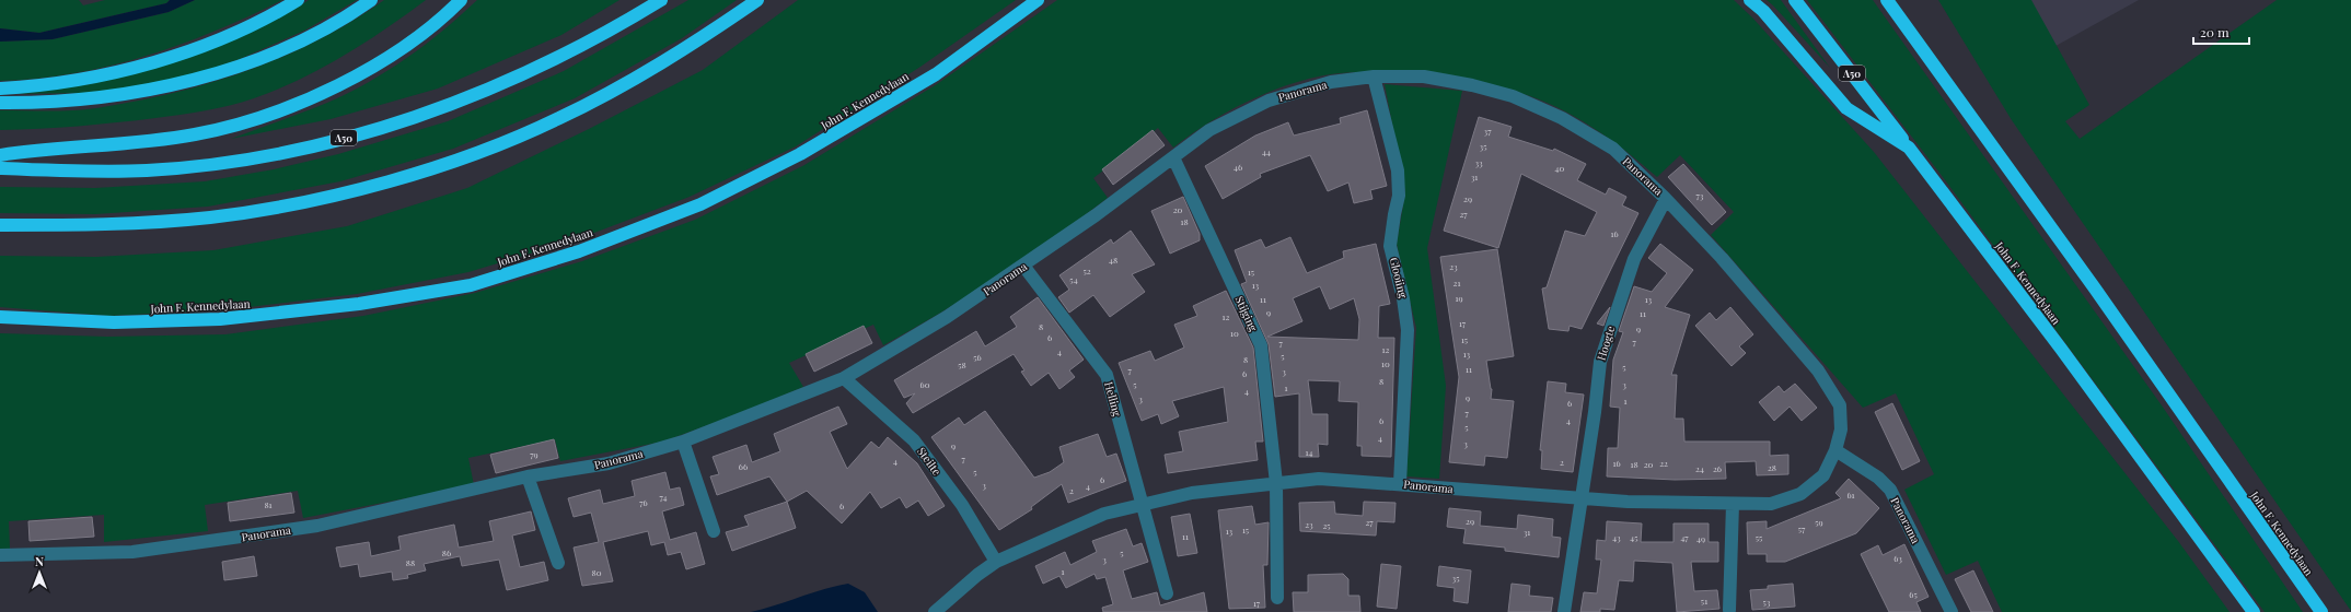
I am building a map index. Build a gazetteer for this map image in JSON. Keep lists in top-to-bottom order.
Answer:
{
  "streets": {
    "highway": ["A50", "John F. Kennedylaan"],
    "street": [
      "Panorama",
      "Glooiing",
      "Stijging",
      "Hoogte",
      "Helling",
      "Steilte"
    ]
  },
  "crossings": [
    ["A50", "John F. Kennedylaan"],
    ["Panorama", "Glooiing"],
    ["Panorama", "Stijging"],
    ["Panorama", "Hoogte"],
    ["Panorama", "Helling"],
    ["Panorama", "Steilte"]
  ],
  "house_numbers": [
    "37",
    "35",
    "44",
    "33",
    "46",
    "40",
    "31",
    "73",
    "29",
    "20",
    "27",
    "18",
    "16",
    "48",
    "23",
    "52",
    "15",
    "54",
    "21",
    "13",
    "19",
    "11",
    "13",
    "9",
    "11",
    "12",
    "17",
    "8",
    "9",
    "10",
    "6",
    "15",
    "7",
    "7",
    "12",
    "4",
    "13",
    "5",
    "56",
    "8",
    "10",
    "58",
    "5",
    "11",
    "7",
    "3",
    "6",
    "8",
    "60",
    "5",
    "3",
    "1",
    "4",
    "9",
    "3",
    "1",
    "6",
    "7",
    "6",
    "4",
    "5",
    "4",
    "3",
    "9",
    "14",
    "79",
    "7",
    "4",
    "2",
    "16",
    "22",
    "18",
    "20",
    "66",
    "28",
    "24",
    "26",
    "5",
    "6",
    "3",
    "4",
    "2",
    "61",
    "74",
    "76",
    "81",
    "6",
    "29",
    "27",
    "59",
    "23",
    "25",
    "57",
    "15",
    "13",
    "31",
    "11",
    "43",
    "45",
    "47",
    "55",
    "49",
    "86",
    "5",
    "63",
    "3",
    "88",
    "1",
    "80",
    "35",
    "65",
    "51",
    "53",
    "17"
  ],
  "scale_bar": "20 m",
  "north": "top"
}
